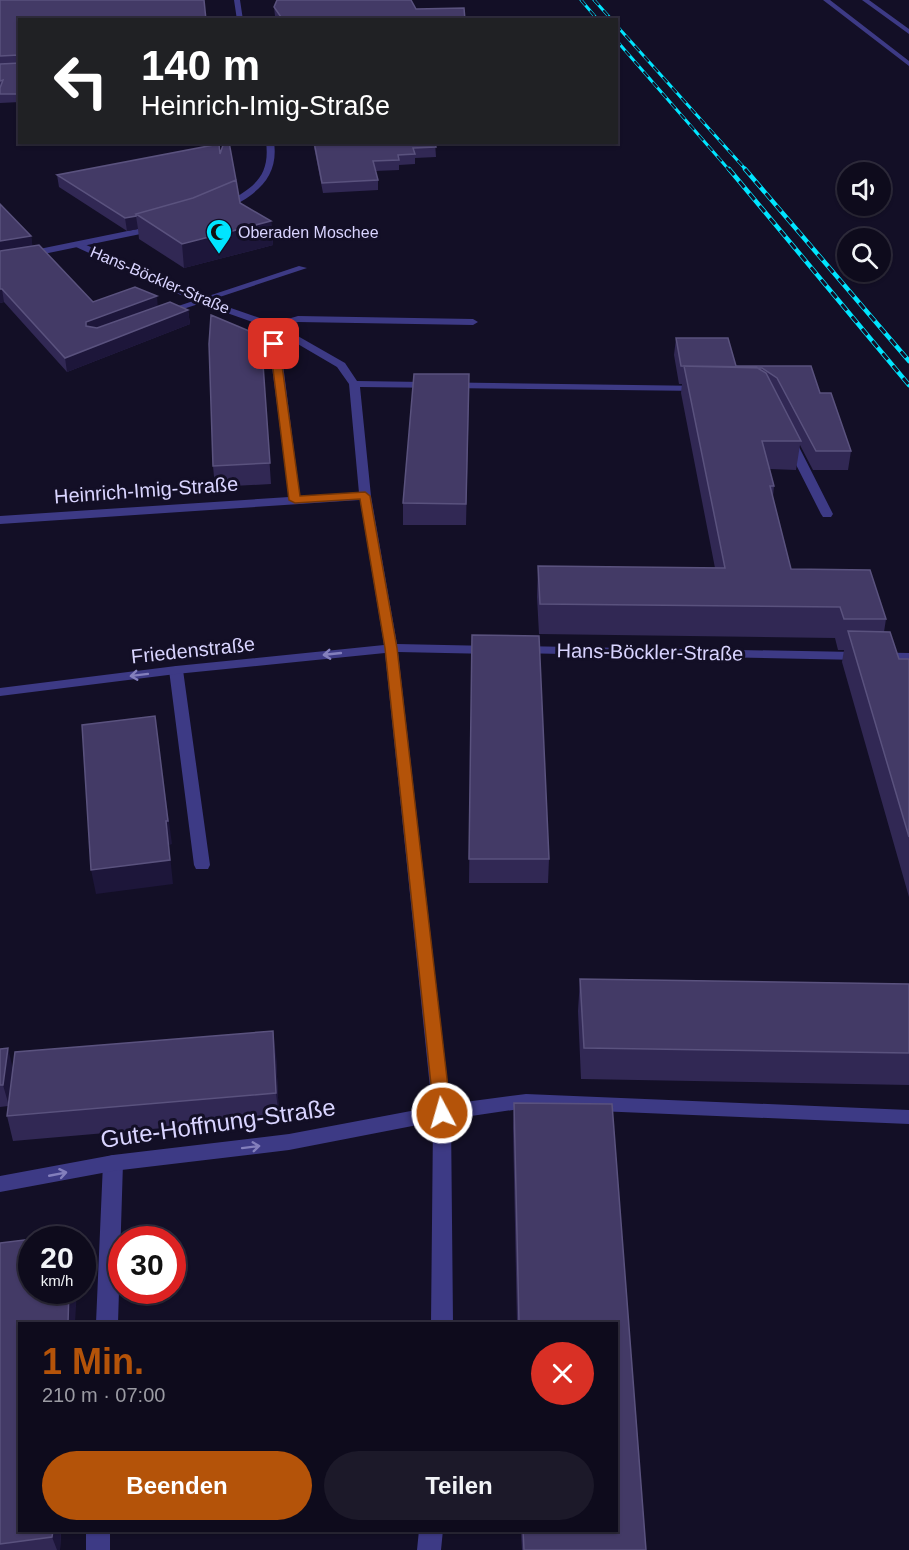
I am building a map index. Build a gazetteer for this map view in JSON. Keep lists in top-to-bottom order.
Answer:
{
  "streets": {
    "street": [
      "Hans-Böckler-Straße",
      "Heinrich-Imig-Straße",
      "Friedenstraße",
      "Gute-Hoffnung-Straße"
    ]
  },
  "crossings": [
    ["Hans-Böckler-Straße", "Friedenstraße"]
  ],
  "one_way": ["Friedenstraße", "Gute-Hoffnung-Straße"],
  "places": {
    "mosque": ["Oberaden Moschee"]
  },
  "page": {
    "turn": ["140 m", "Heinrich-Imig-Straße"],
    "speed": "20 km/h",
    "limit": "30",
    "heading": ["1 Min.", "210 m · 07:00"],
    "buttons": ["Beenden", "Teilen"]
  }
}
